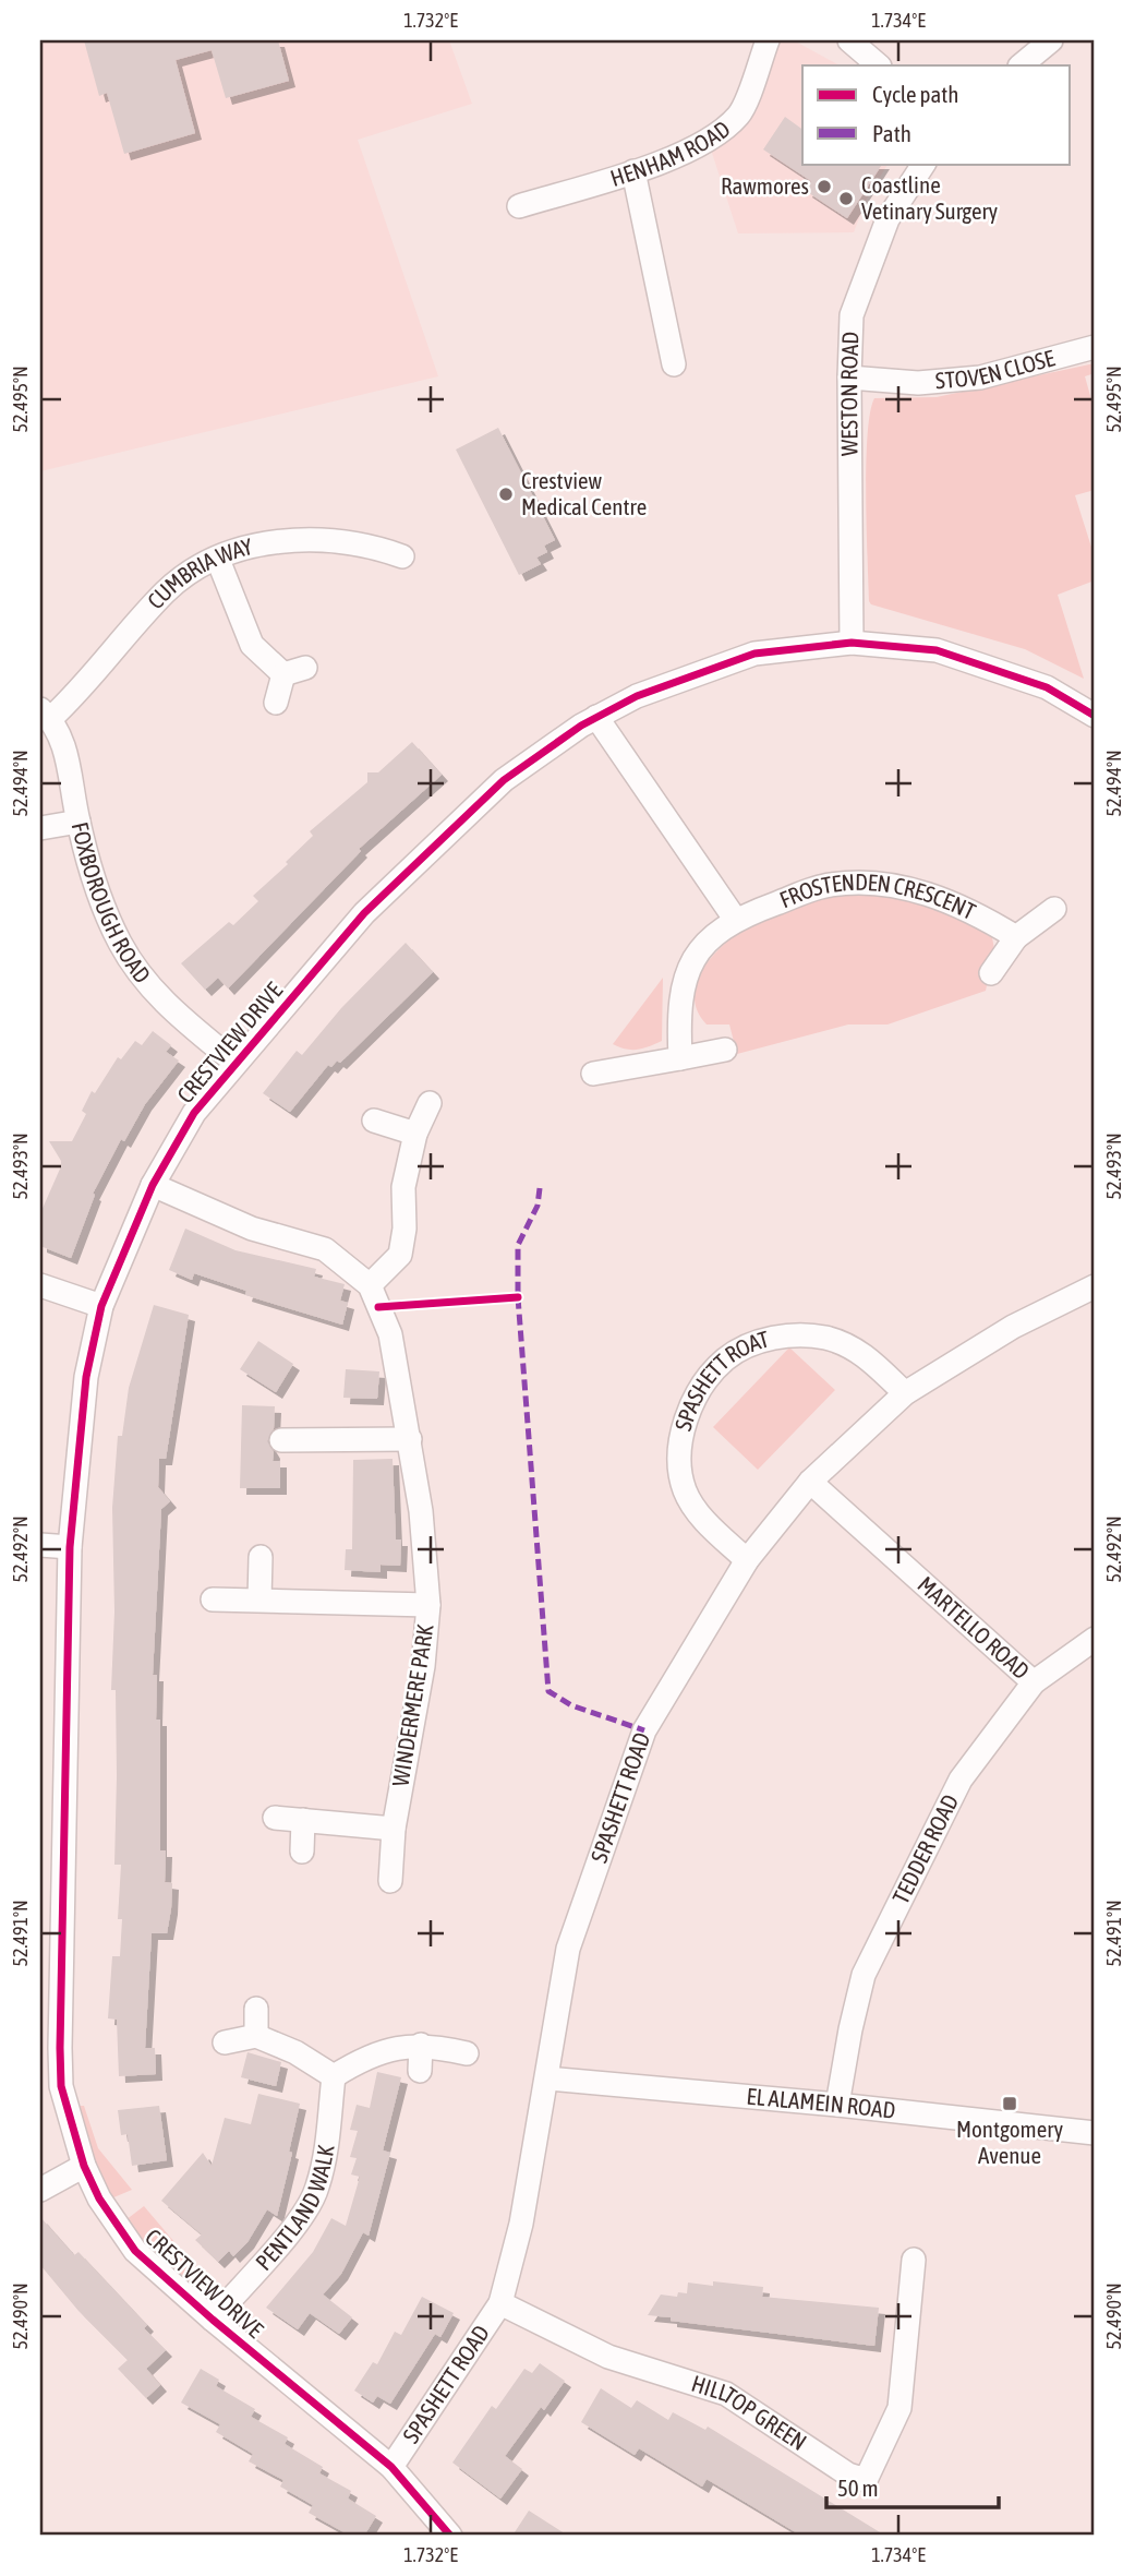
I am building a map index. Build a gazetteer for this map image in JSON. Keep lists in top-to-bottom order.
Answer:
{
  "streets": {
    "street": [
      "HENHAM ROAD",
      "STOVEN CLOSE",
      "WESTON ROAD",
      "CUMBRIA WAY",
      "FOXBOROUGH ROAD",
      "FROSTENDEN CRESCENT",
      "CRESTVIEW DRIVE",
      "SPASHETT ROAT",
      "MARTELLO ROAD",
      "WINDERMERE PARK",
      "SPASHETT ROAD",
      "TEDDER ROAD",
      "EL ALAMEIN ROAD",
      "PENTLAND WALK",
      "HILLTOP GREEN"
    ]
  },
  "crossings": [
    ["STOVEN CLOSE", "WESTON ROAD"],
    ["WESTON ROAD", "CRESTVIEW DRIVE"],
    ["CUMBRIA WAY", "FOXBOROUGH ROAD"],
    ["FOXBOROUGH ROAD", "CRESTVIEW DRIVE"],
    ["CRESTVIEW DRIVE", "WINDERMERE PARK"],
    ["CRESTVIEW DRIVE", "SPASHETT ROAD"],
    ["CRESTVIEW DRIVE", "PENTLAND WALK"],
    ["SPASHETT ROAT", "SPASHETT ROAD"],
    ["MARTELLO ROAD", "SPASHETT ROAD"],
    ["MARTELLO ROAD", "TEDDER ROAD"],
    ["SPASHETT ROAD", "EL ALAMEIN ROAD"],
    ["SPASHETT ROAD", "HILLTOP GREEN"],
    ["TEDDER ROAD", "EL ALAMEIN ROAD"]
  ],
  "places": {
    "other": ["Rawmores", "Coastline Vetinary Surgery", "Crestview Medical Centre"],
    "transit": ["Montgomery Avenue"]
  },
  "legend": ["Cycle path", "Path"],
  "scale_bar": "50 m",
  "coordinates": [
    "1.732°E",
    "1.734°E",
    "52.495°N",
    "52.494°N",
    "52.493°N",
    "52.492°N",
    "52.491°N",
    "52.490°N"
  ]
}
